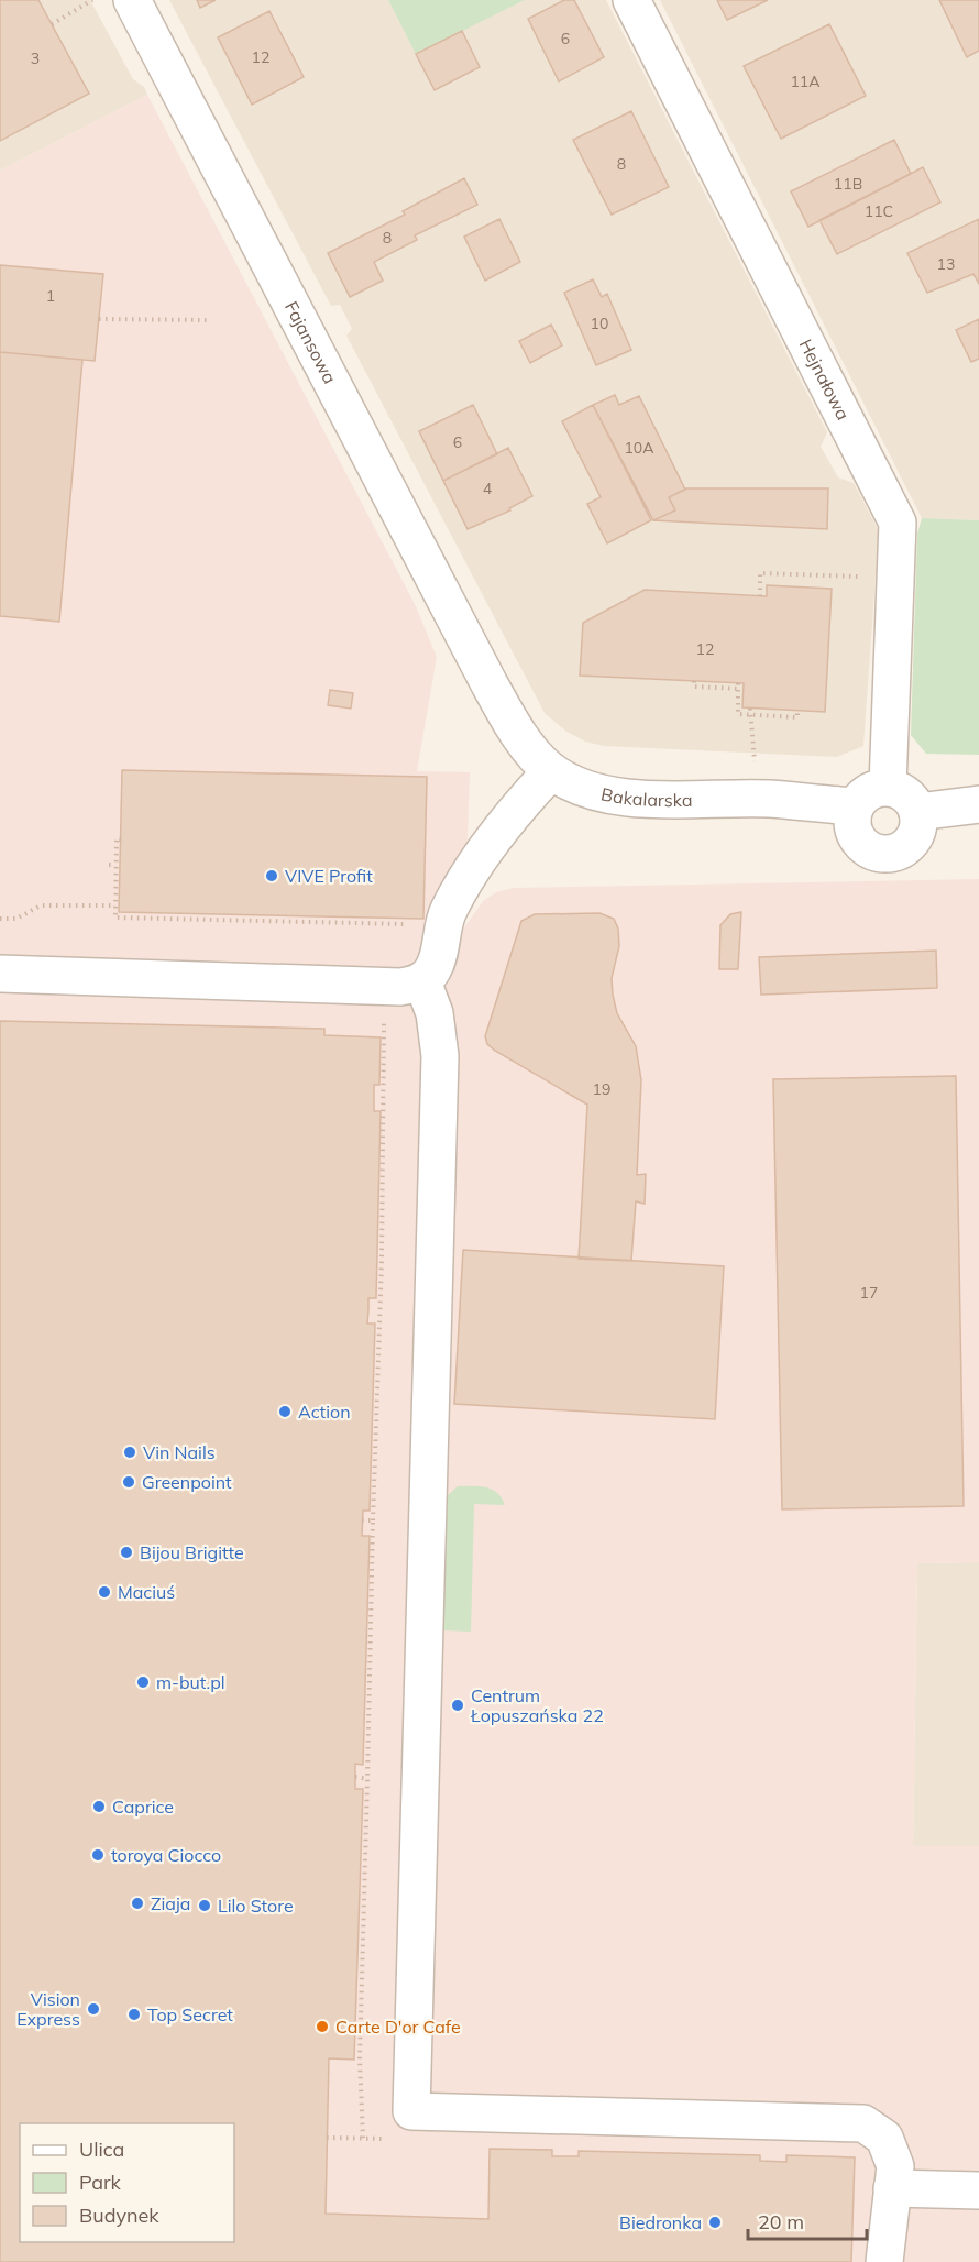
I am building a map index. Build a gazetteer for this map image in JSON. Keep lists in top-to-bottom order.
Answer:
{
  "streets": {
    "street": ["Fajansowa", "Hejnałowa", "Bakalarska"]
  },
  "crossings": [
    ["Fajansowa", "Bakalarska"],
    ["Hejnałowa", "Bakalarska"]
  ],
  "places": [
    "VIVE Profit",
    "Action",
    "Vin Nails",
    "Greenpoint",
    "Bijou Brigitte",
    "Maciuś",
    "m-but.pl",
    "Centrum Łopuszańska 22",
    "Caprice",
    "toroya Ciocco",
    "Ziaja",
    "Lilo Store",
    "Vision Express",
    "Top Secret",
    "Carte D'or Cafe",
    "Biedronka"
  ],
  "house_numbers": [
    "6",
    "12",
    "3",
    "11A",
    "8",
    "11B",
    "11C",
    "8",
    "13",
    "1",
    "10",
    "6",
    "10A",
    "4",
    "12",
    "19",
    "17"
  ],
  "legend": ["Ulica", "Park", "Budynek"],
  "scale_bar": "20 m"
}
